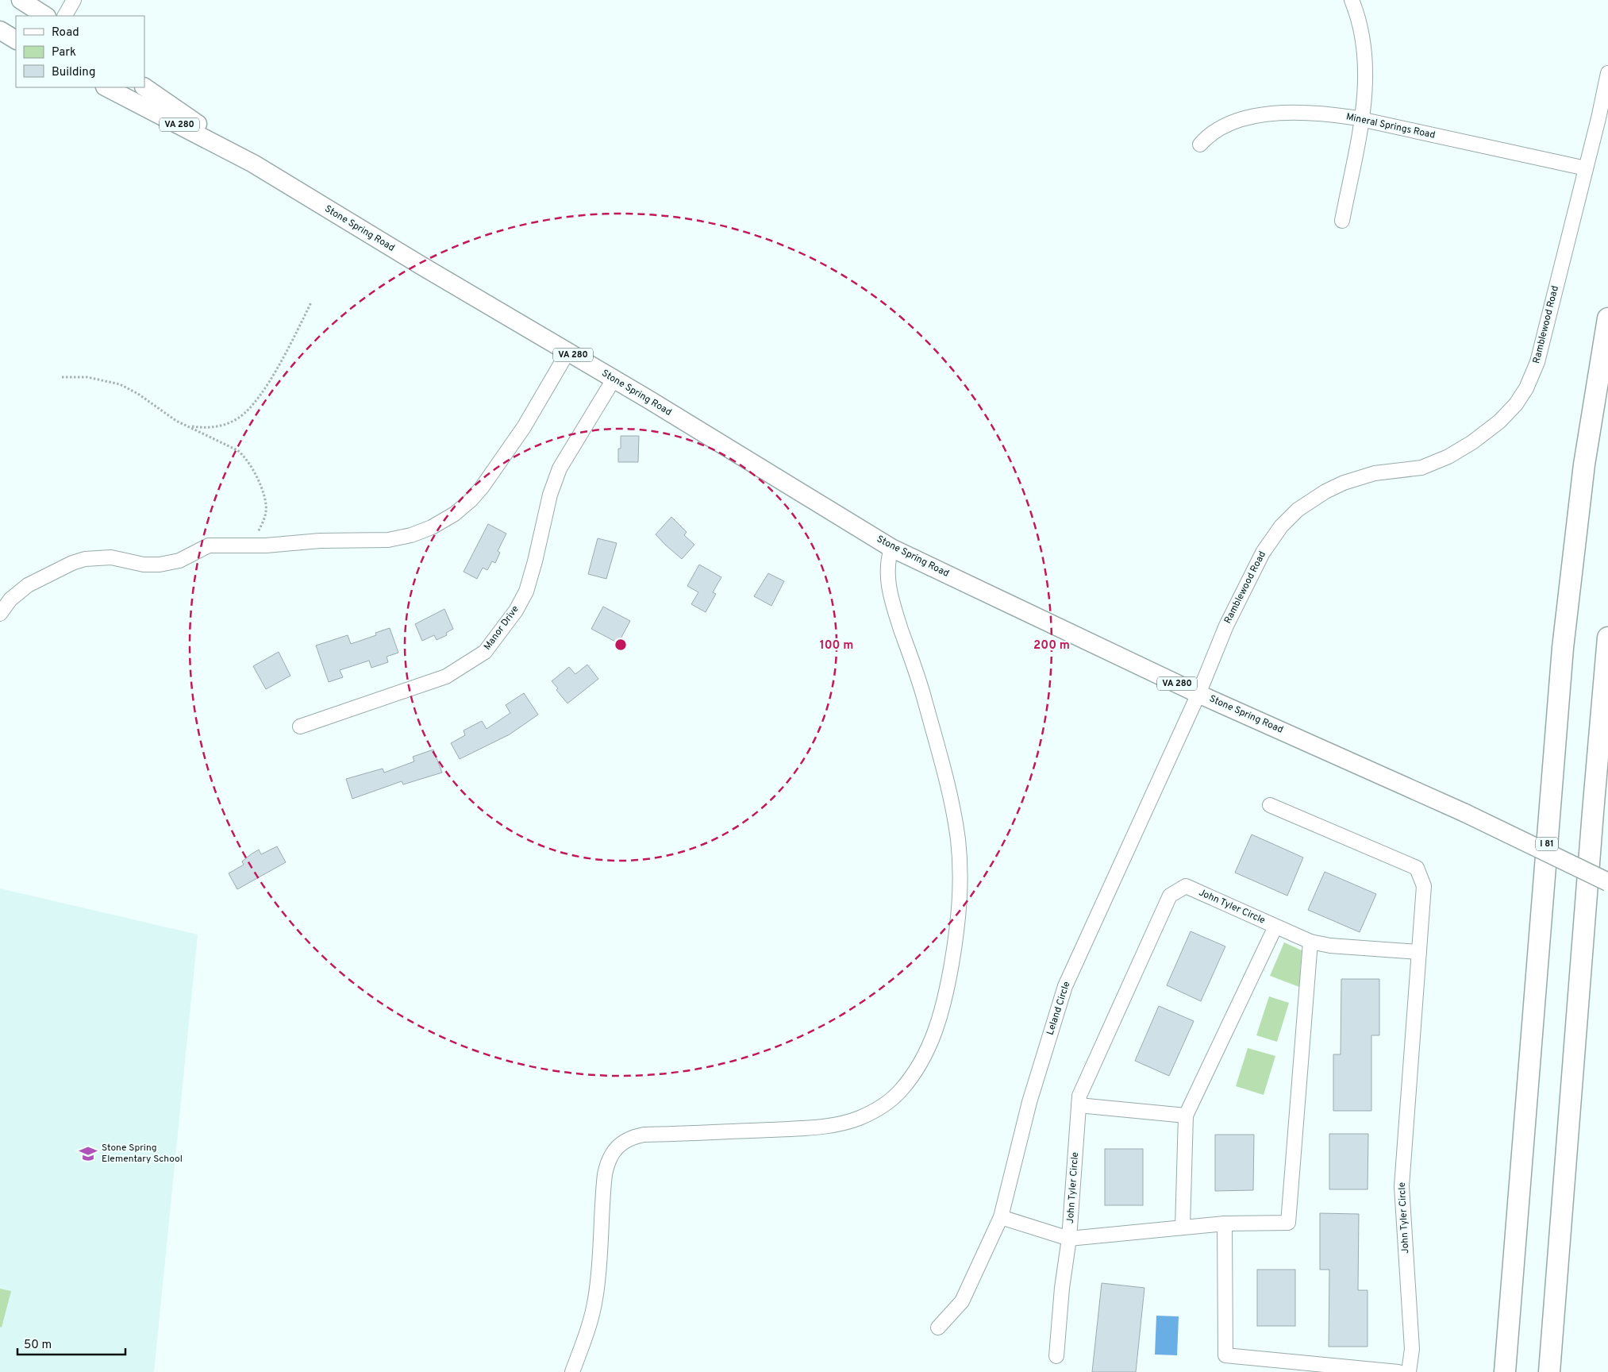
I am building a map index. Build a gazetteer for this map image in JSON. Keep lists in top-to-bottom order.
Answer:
{
  "streets": {
    "highway": ["I 81"],
    "main road": ["VA 280", "Stone Spring Road"],
    "street": [
      "Mineral Springs Road",
      "Ramblewood Road",
      "Manor Drive",
      "John Tyler Circle",
      "Leland Circle"
    ]
  },
  "crossings": [
    ["Mineral Springs Road", "Ramblewood Road"],
    ["Stone Spring Road", "Ramblewood Road"],
    ["Stone Spring Road", "Manor Drive"],
    ["Stone Spring Road", "Leland Circle"],
    ["Ramblewood Road", "Leland Circle"],
    ["John Tyler Circle", "Leland Circle"]
  ],
  "places": {
    "school or university": ["Stone Spring Elementary School"]
  },
  "legend": ["Road", "Park", "Building"],
  "scale_bar": "50 m",
  "rings": ["100 m", "200 m"]
}
